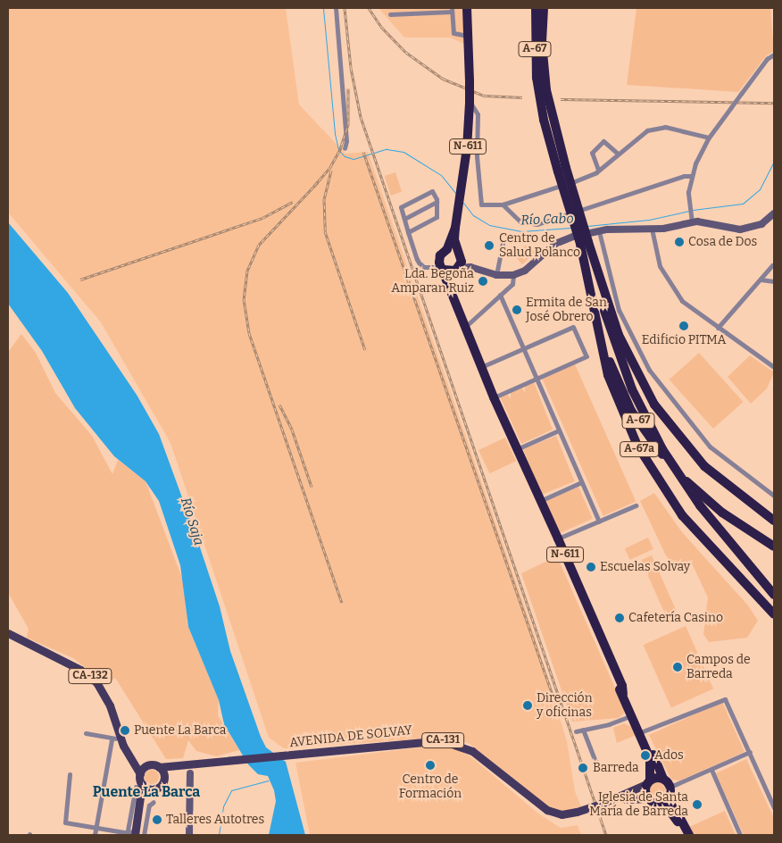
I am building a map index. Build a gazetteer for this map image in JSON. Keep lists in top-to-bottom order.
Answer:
{
  "streets": {
    "highway": ["A-67", "N-611", "A-67a"],
    "main road": ["CA-132", "AVENIDA DE SOLVAY", "CA-131"]
  },
  "crossings": [
    ["A-67", "A-67a"],
    ["N-611", "CA-131"],
    ["CA-132", "CA-131"],
    ["AVENIDA DE SOLVAY", "CA-131"]
  ],
  "districts": ["Puente La Barca"],
  "water": ["Río Cabo", "Río Saja"],
  "places": [
    "Cosa de Dos",
    "Centro de Salud Polanco",
    "Lda. Begoña Amparan Ruiz",
    "Ermita de San José Obrero",
    "Edificio PITMA",
    "Escuelas Solvay",
    "Cafetería Casino",
    "Campos de Barreda",
    "Dirección y oficinas",
    "Puente La Barca",
    "Ados",
    "Centro de Formación",
    "Barreda",
    "Iglesia de Santa María de Barreda",
    "Talleres Autotres"
  ]
}
